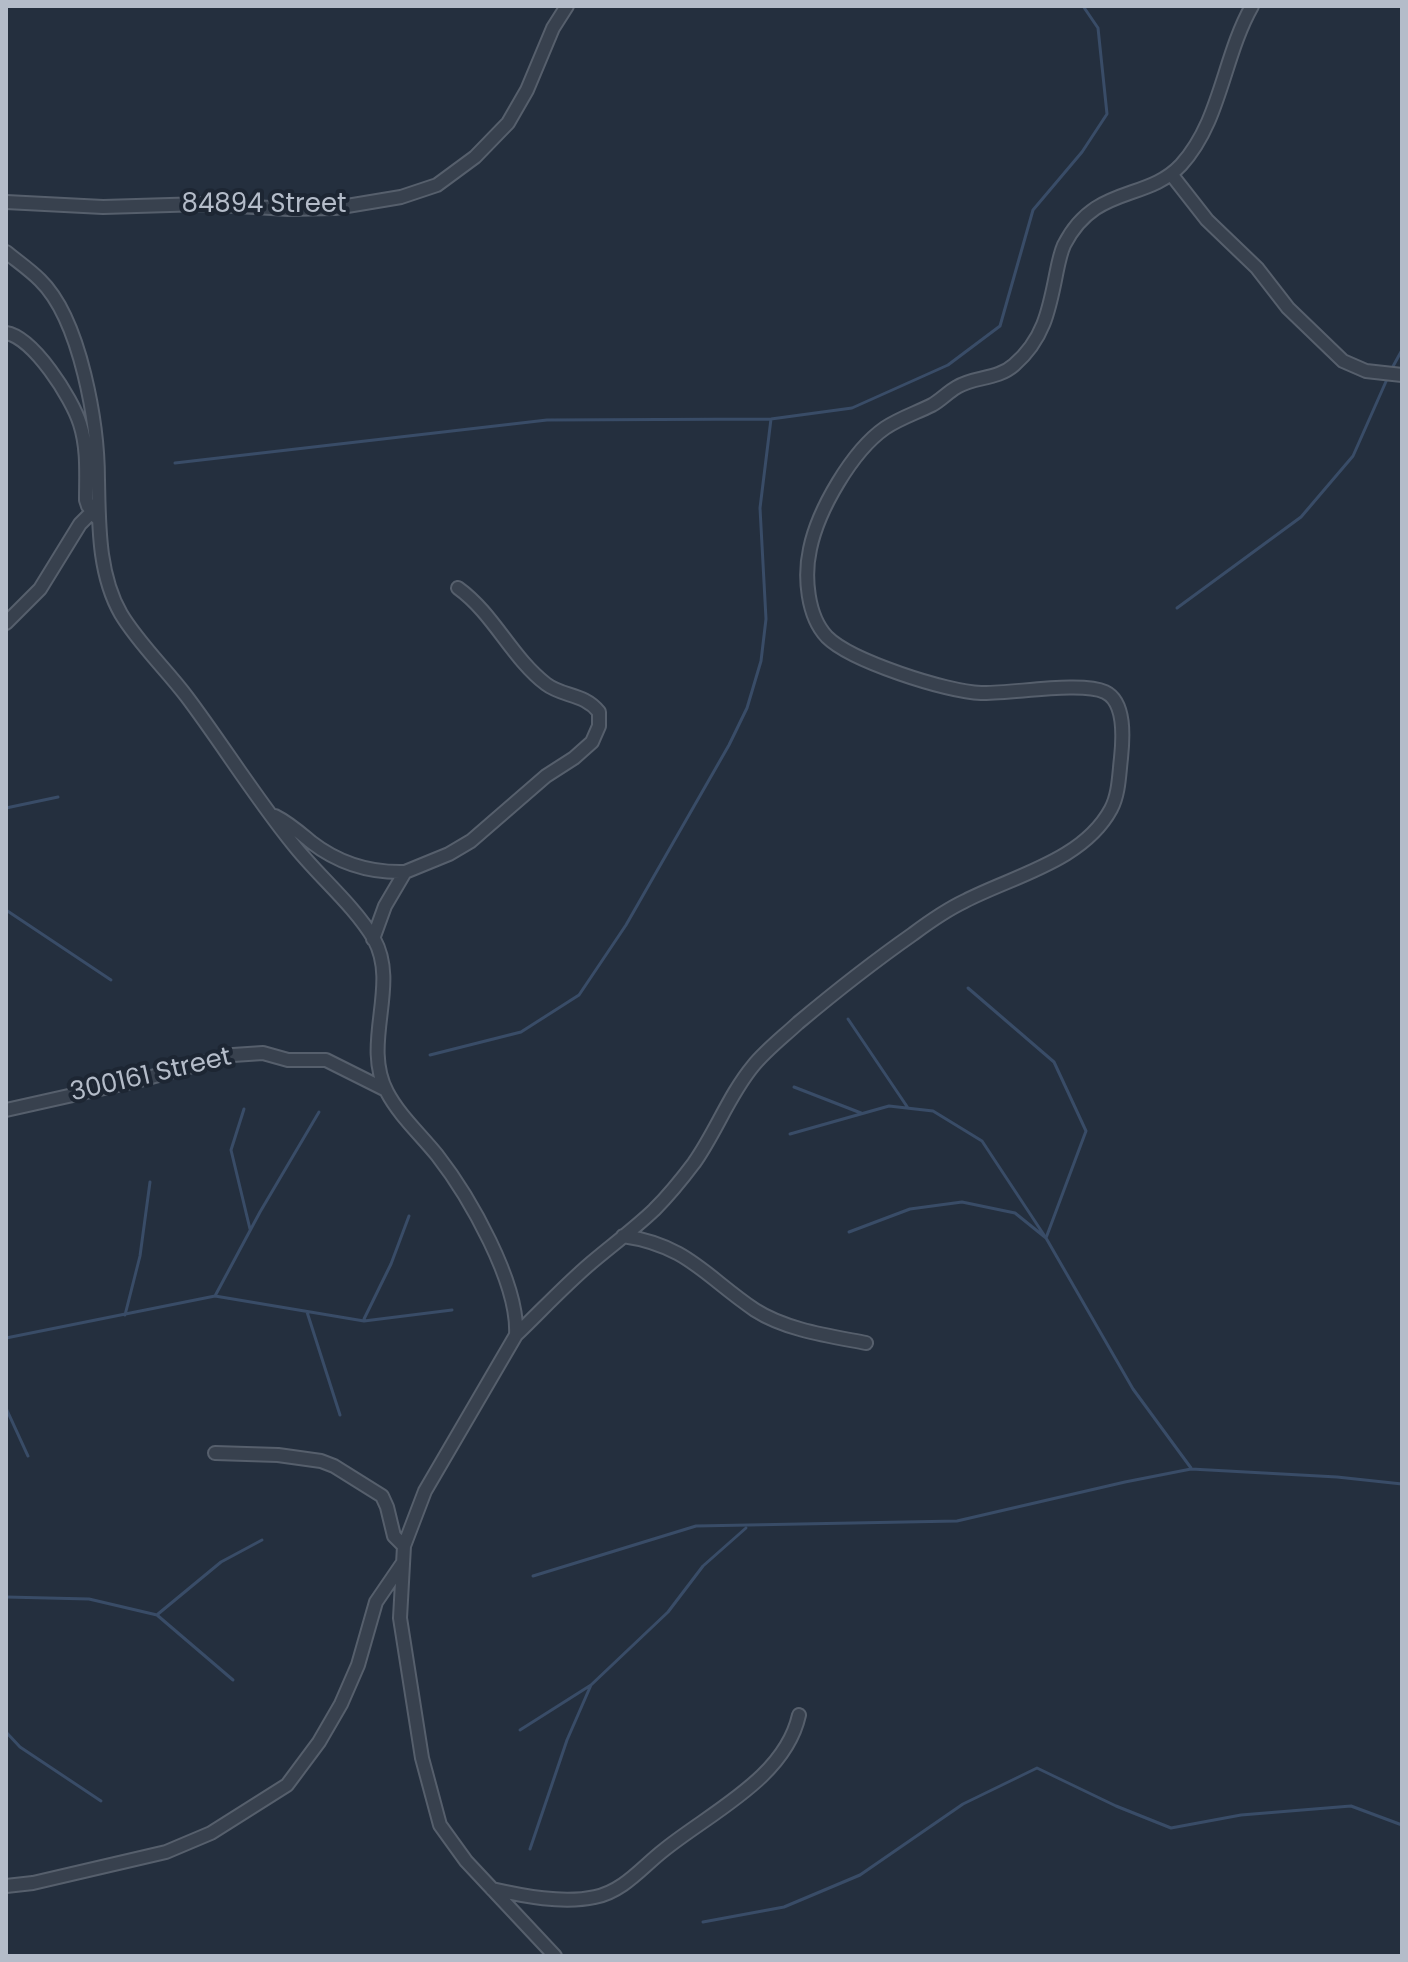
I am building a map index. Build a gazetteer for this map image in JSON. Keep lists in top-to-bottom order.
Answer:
{
  "streets": {
    "street": ["84894 Street", "300161 Street"]
  }
}
